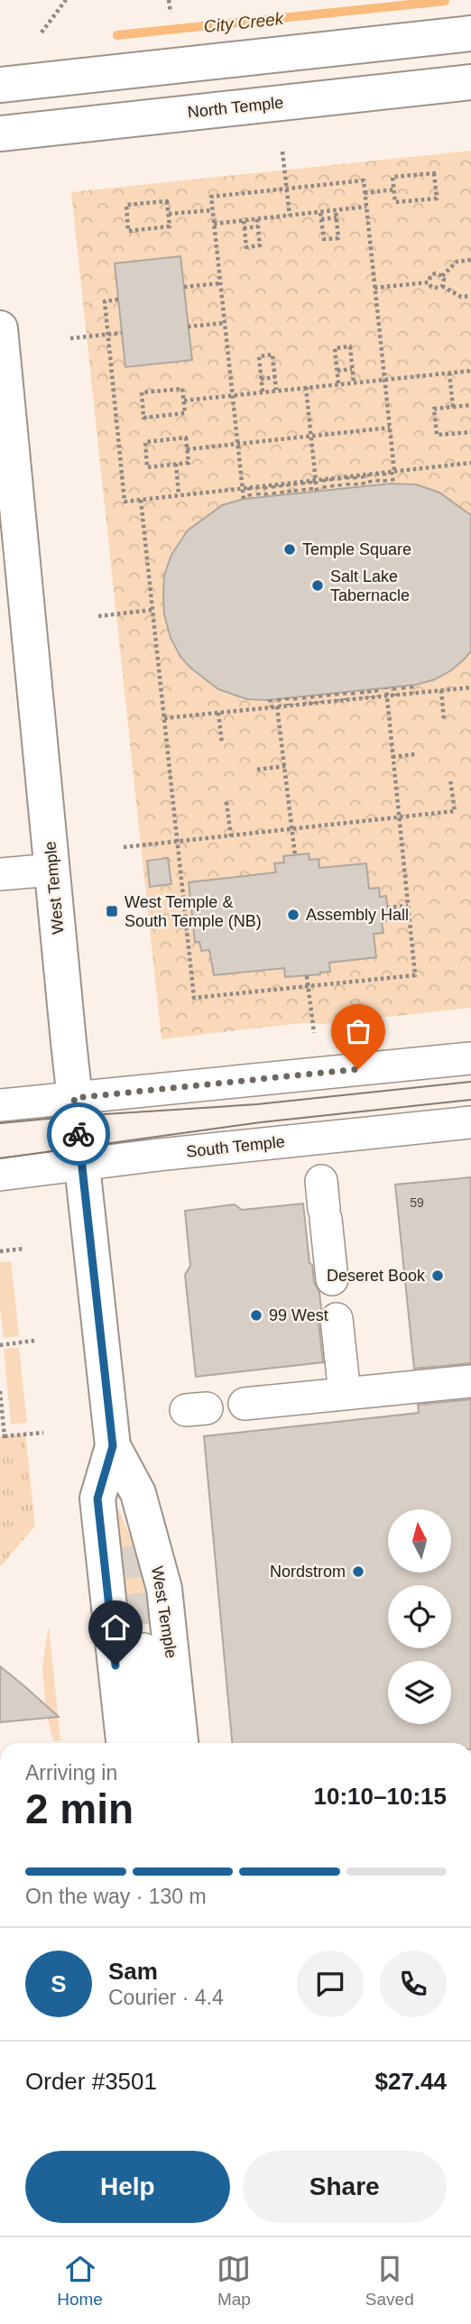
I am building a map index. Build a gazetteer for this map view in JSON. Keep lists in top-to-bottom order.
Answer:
{
  "streets": {
    "main road": ["North Temple", "West Temple"],
    "street": ["South Temple"]
  },
  "crossings": [
    ["West Temple", "South Temple"]
  ],
  "water": ["City Creek"],
  "places": {
    "other": [
      "Temple Square",
      "Salt Lake Tabernacle",
      "Assembly Hall",
      "Deseret Book",
      "99 West",
      "Nordstrom"
    ],
    "transit": ["West Temple & South Temple (NB)"]
  },
  "house_numbers": ["59"],
  "north": "top",
  "page": {
    "heading": ["2 min", "Arriving in", "10:10–10:15"],
    "panel": [
      "Sam",
      "Courier · 4.4",
      "Order #3501",
      "$27.44"
    ],
    "bar": "On the way · 130 m",
    "round": "S",
    "buttons": ["Help", "Share"],
    "tabs": ["Home", "Map", "Saved"]
  }
}
